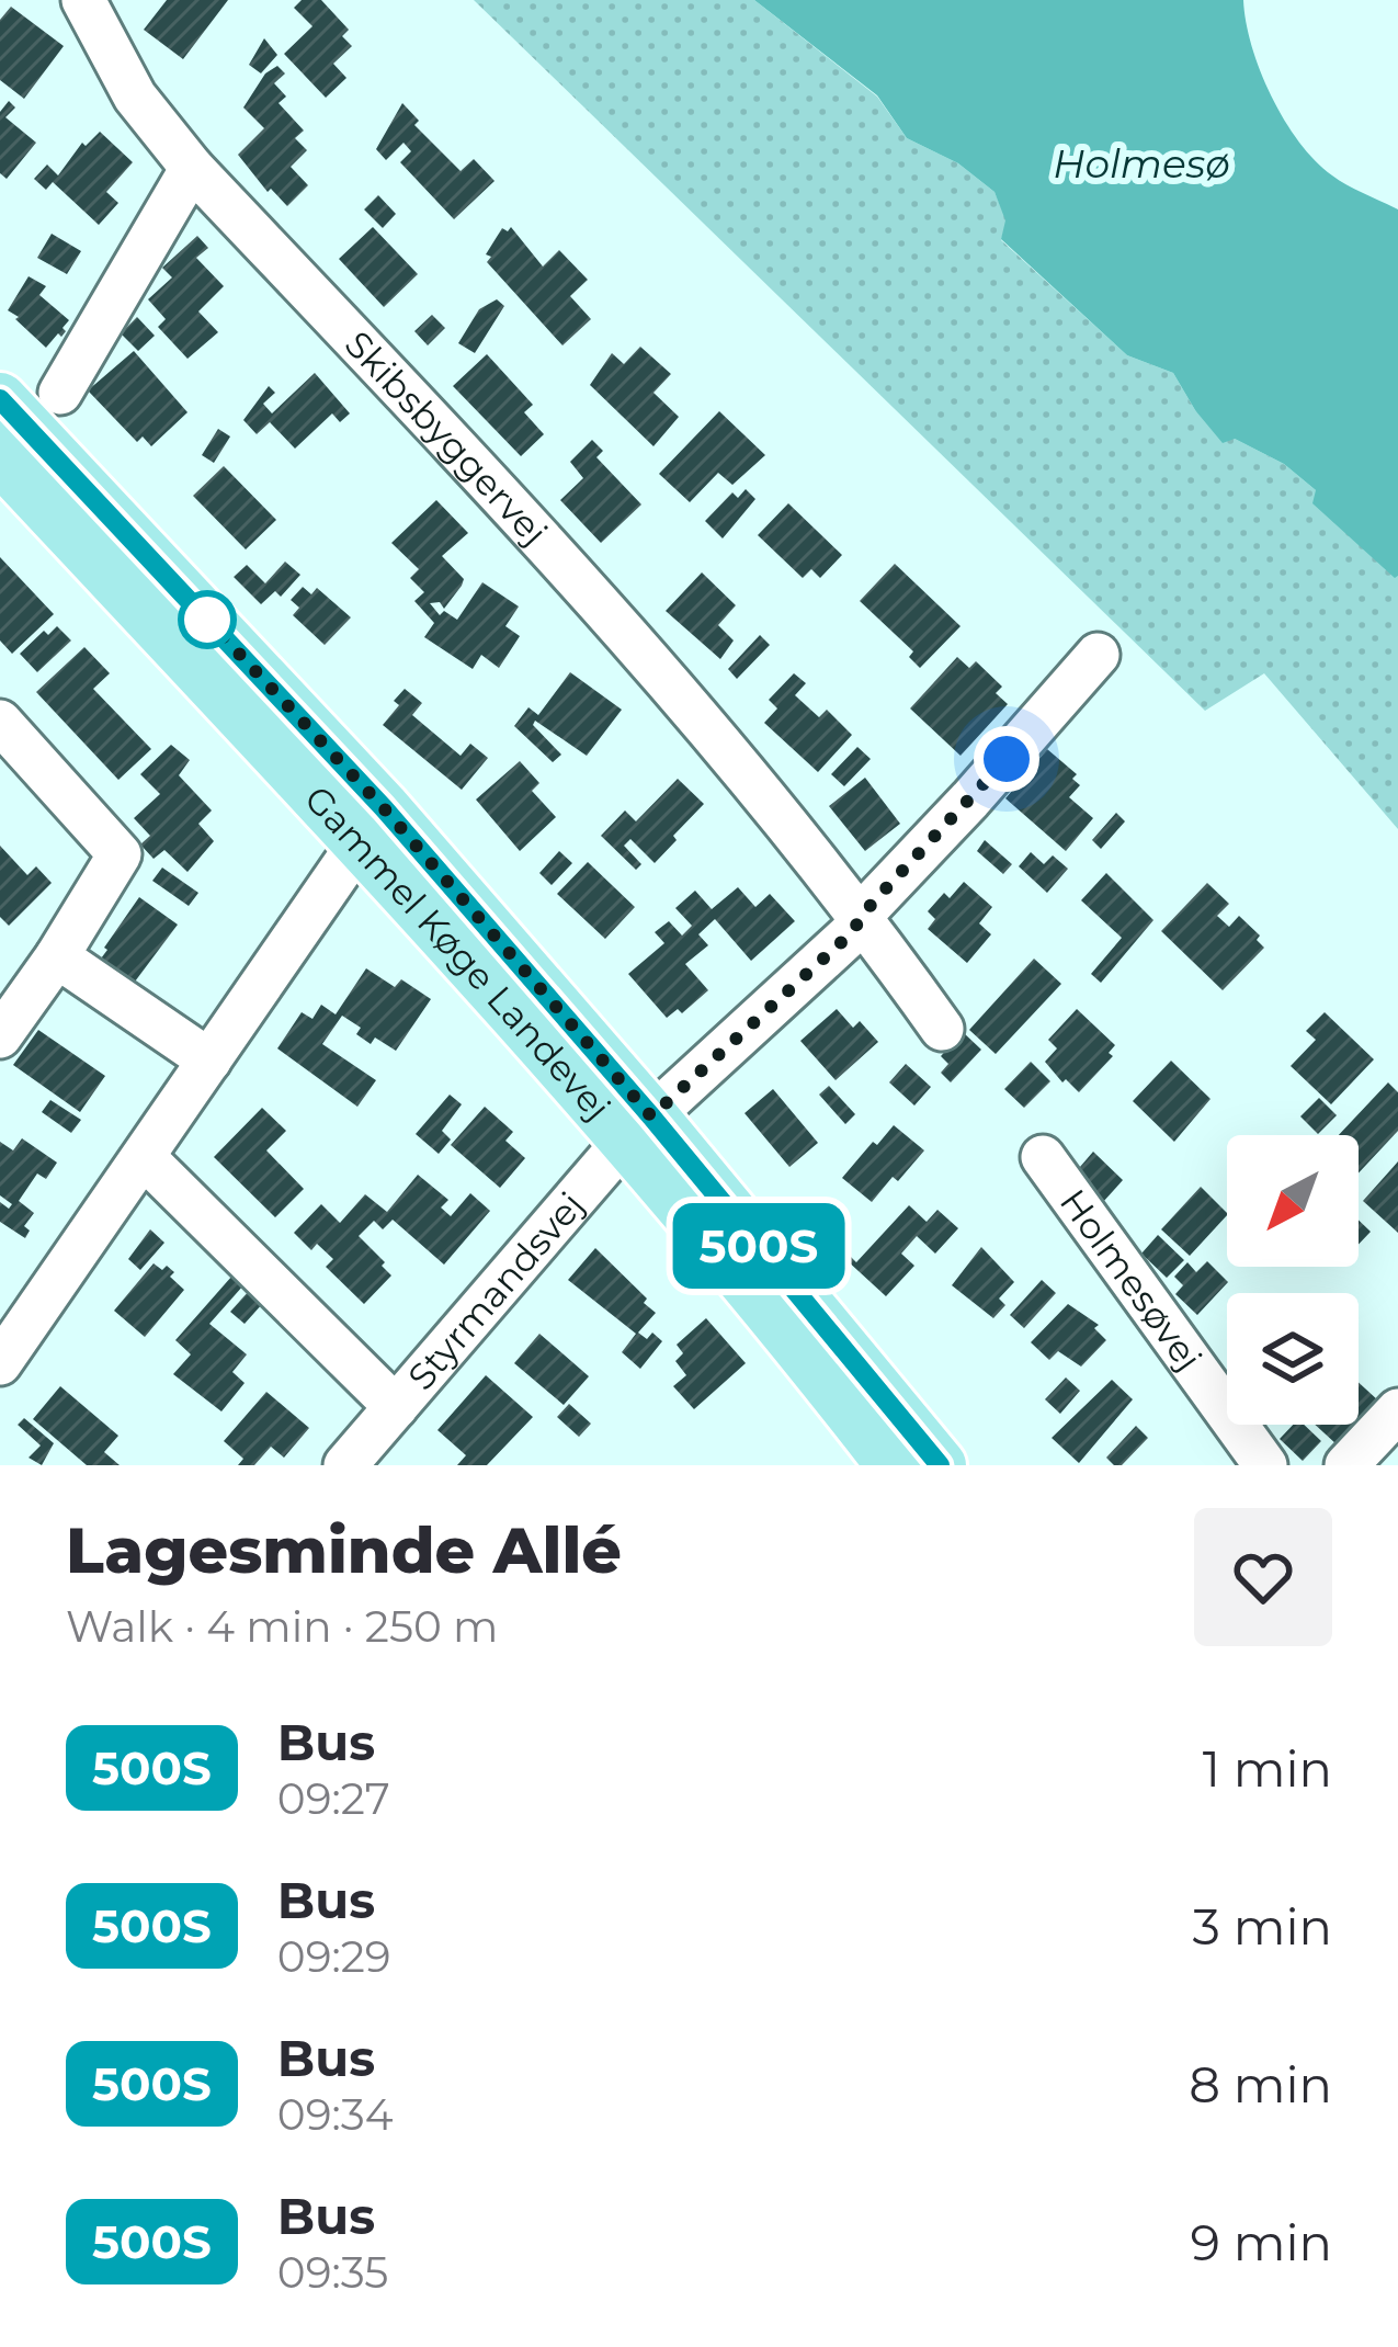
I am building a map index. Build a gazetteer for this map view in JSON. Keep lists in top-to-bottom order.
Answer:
{
  "streets": {
    "main road": ["Gammel Køge Landevej"],
    "street": ["Skibsbyggervej", "Holmesøvej", "Styrmandsvej"]
  },
  "crossings": [
    ["Gammel Køge Landevej", "Styrmandsvej"]
  ],
  "water": ["Holmesø"],
  "lines": ["bus line 500S"],
  "north": "bottom left",
  "page": {
    "on_map": "500S",
    "heading": ["Lagesminde Allé", "Walk · 4 min · 250 m"],
    "list": [
      {
        "mark": "500S",
        "name": "Bus",
        "note": "09:27",
        "value": "1 min"
      },
      {
        "mark": "500S",
        "name": "Bus",
        "note": "09:29",
        "value": "3 min"
      },
      {
        "mark": "500S",
        "name": "Bus",
        "note": "09:34",
        "value": "8 min"
      },
      {
        "mark": "500S",
        "name": "Bus",
        "note": "09:35",
        "value": "9 min"
      }
    ]
  }
}
